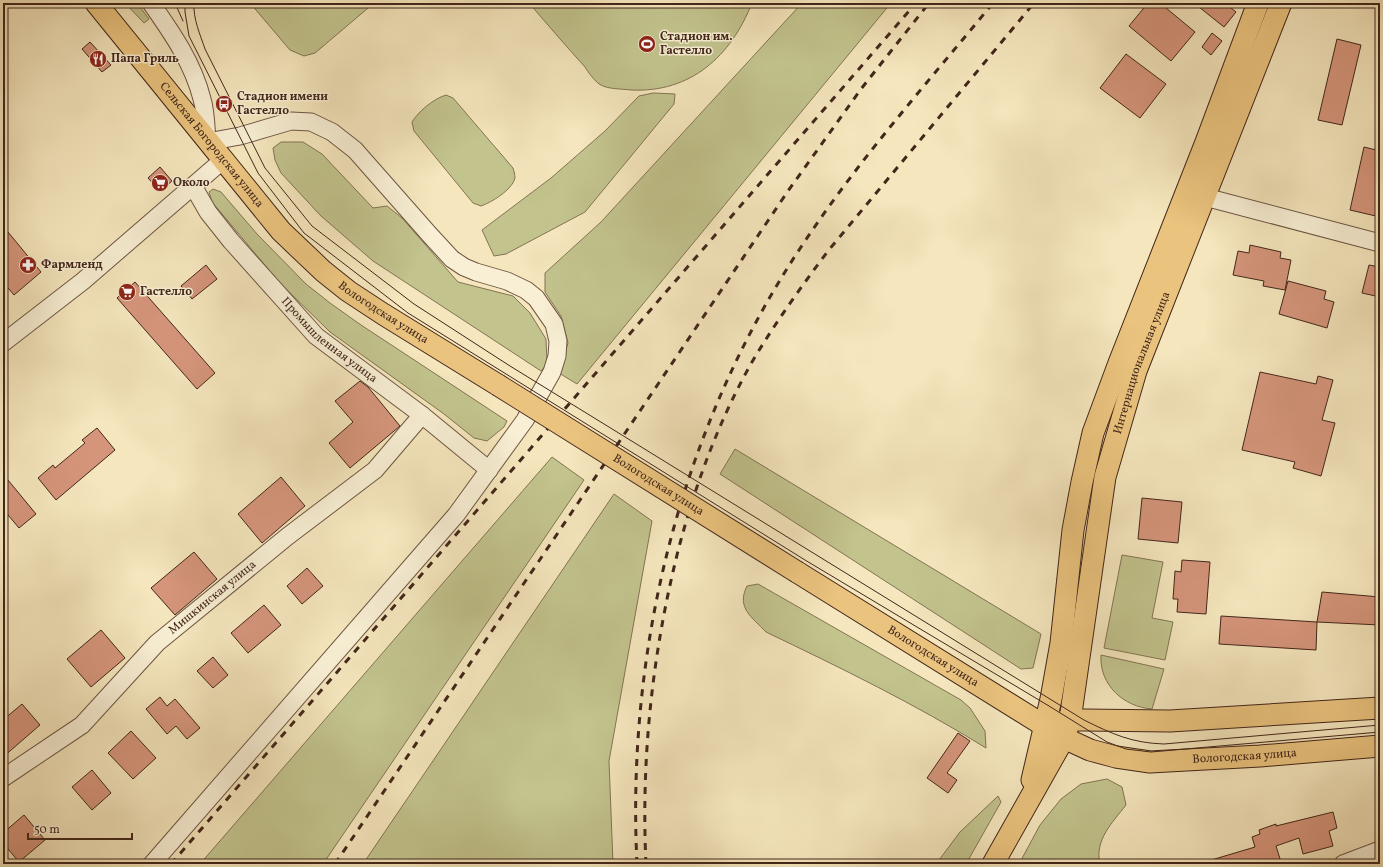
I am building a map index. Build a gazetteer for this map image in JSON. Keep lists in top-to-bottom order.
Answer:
{
  "streets": {
    "main road": ["Сельская Богородская улица", "Вологодская улица", "Интернациональная улица"],
    "street": ["Промышленная улица", "Мишкинская улица"]
  },
  "crossings": [
    ["Сельская Богородская улица", "Вологодская улица"],
    ["Вологодская улица", "Интернациональная улица"],
    ["Промышленная улица", "Мишкинская улица"]
  ],
  "places": {
    "sports": ["Стадион им. Гастелло"],
    "restaurant": ["Папа Гриль"],
    "bus stop": ["Стадион имени Гастелло"],
    "supermarket": ["Около", "Гастелло"],
    "pharmacy": ["Фармленд"]
  },
  "scale_bar": "50 m"
}
